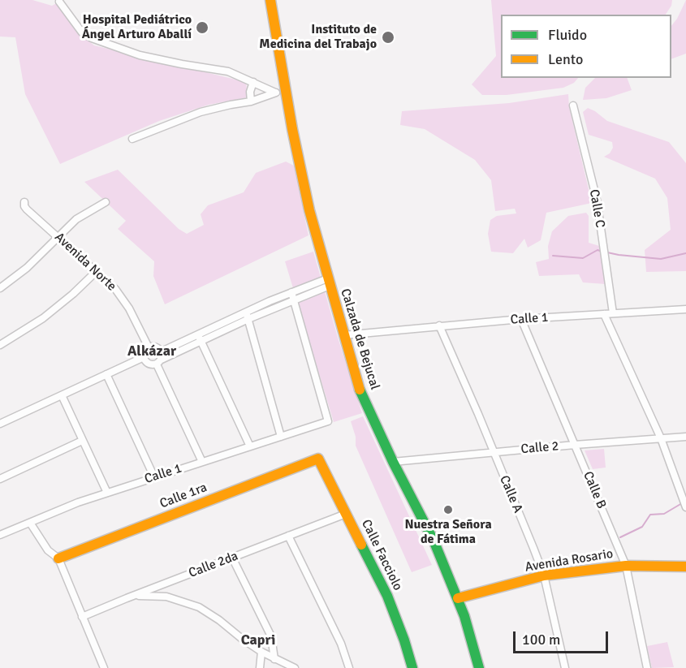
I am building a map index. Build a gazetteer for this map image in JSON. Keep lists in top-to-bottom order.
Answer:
{
  "streets": {
    "street": [
      "Calle C",
      "Avenida Norte",
      "Calle 1",
      "Calzada de Bejucal",
      "Calle 2",
      "Calle B",
      "Calle A",
      "Calle 1ra",
      "Calle Facciolo",
      "Avenida Rosario",
      "Calle 2da"
    ]
  },
  "crossings": [
    ["Calle C", "Calle 1"],
    ["Calle 1", "Calzada de Bejucal"],
    ["Calle 1", "Calle B"],
    ["Calle 1", "Calle A"],
    ["Calzada de Bejucal", "Calle 2"],
    ["Calzada de Bejucal", "Avenida Rosario"],
    ["Calle 2", "Calle B"],
    ["Calle 2", "Calle A"],
    ["Calle B", "Avenida Rosario"],
    ["Calle A", "Avenida Rosario"],
    ["Calle 1ra", "Calle Facciolo"],
    ["Calle Facciolo", "Calle 2da"]
  ],
  "districts": ["Alkázar", "Capri"],
  "places": ["Hospital Pediátrico Ángel Arturo Aballí", "Instituto de Medicina del Trabajo", "Nuestra Señora de Fátima"],
  "legend": ["Fluido", "Lento"],
  "scale_bar": "100 m"
}
